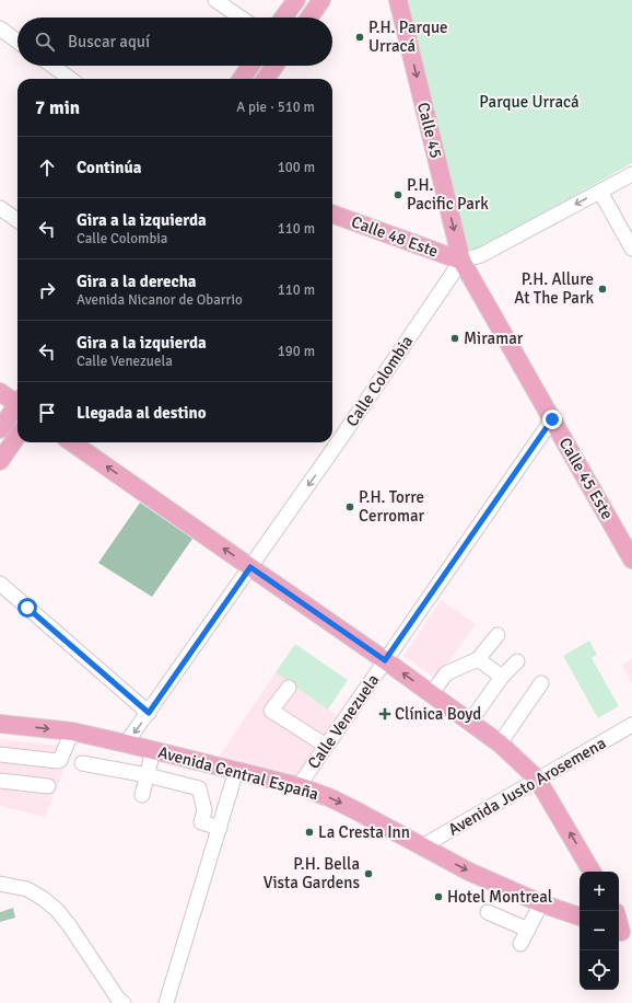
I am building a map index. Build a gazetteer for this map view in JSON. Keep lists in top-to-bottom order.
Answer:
{
  "streets": {
    "main road": [
      "Calle 45",
      "Calle 48 Este",
      "Calle 45 Este",
      "Avenida Central España"
    ],
    "street": ["Calle Colombia", "Calle Venezuela", "Avenida Justo Arosemena"]
  },
  "crossings": [
    ["Calle 45", "Calle 48 Este"],
    ["Calle 45", "Calle Colombia"],
    ["Calle 45", "Calle 45 Este"],
    ["Calle 48 Este", "Calle Colombia"],
    ["Calle 48 Este", "Calle 45 Este"],
    ["Calle Colombia", "Calle 45 Este"],
    ["Calle Colombia", "Avenida Central España"],
    ["Calle 45 Este", "Calle Venezuela"],
    ["Calle Venezuela", "Avenida Central España"],
    ["Avenida Central España", "Avenida Justo Arosemena"]
  ],
  "one_way": ["Calle 45"],
  "parks": ["Parque Urracá"],
  "places": {
    "other": [
      "P.H. Parque Urracá",
      "P.H. Pacific Park",
      "P.H. Allure At The Park",
      "Miramar",
      "P.H. Torre Cerromar",
      "La Cresta Inn",
      "P.H. Bella Vista Gardens",
      "Hotel Montreal"
    ],
    "health": ["Clínica Boyd"]
  },
  "page": {
    "search": "Buscar aquí",
    "heading": ["7 min", "A pie · 510 m"],
    "list": [
      ["Continúa", "100 m"],
      ["Gira a la izquierda", "Calle Colombia", "110 m"],
      ["Gira a la derecha", "Avenida Nicanor de Obarrio", "110 m"],
      ["Gira a la izquierda", "Calle Venezuela", "190 m"],
      "Llegada al destino"
    ],
    "map_buttons": ["+", "−"]
  }
}
